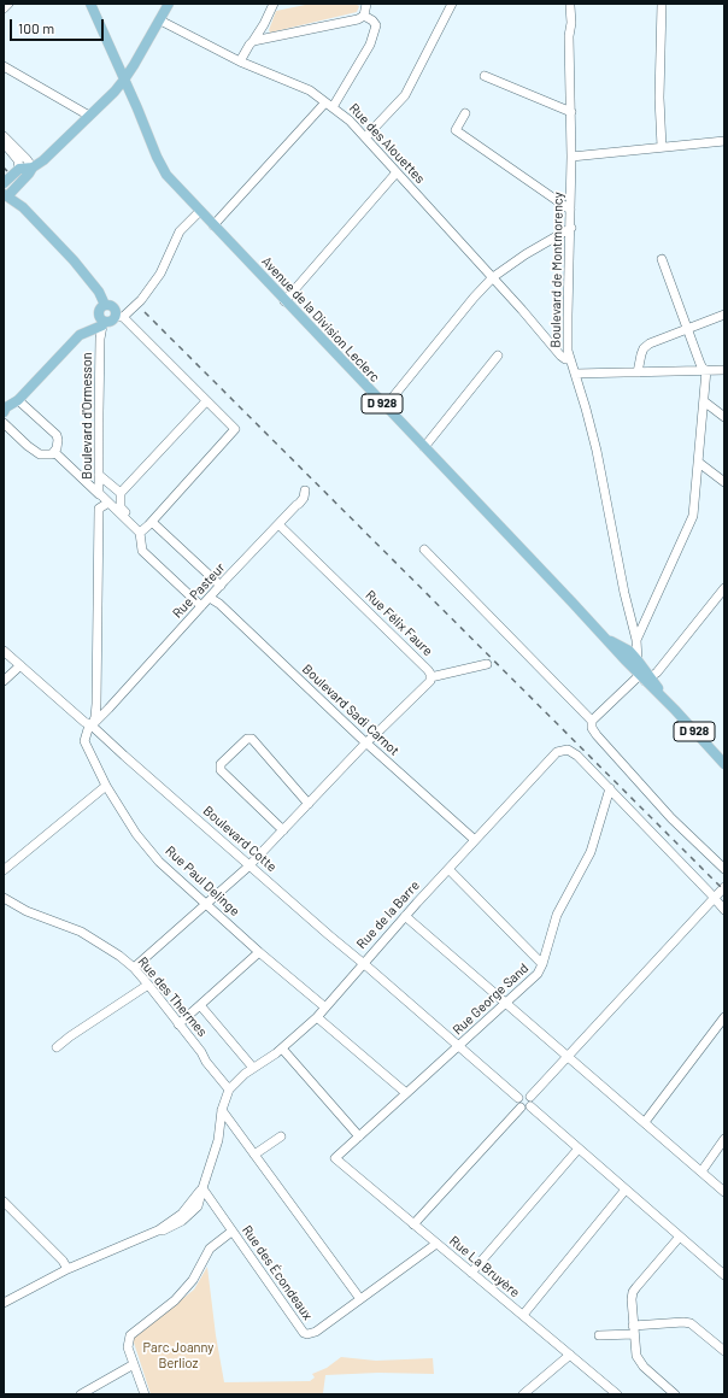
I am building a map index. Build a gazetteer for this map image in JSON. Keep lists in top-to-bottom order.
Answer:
{
  "streets": {
    "main road": ["Avenue de la Division Leclerc", "D 928"],
    "street": [
      "Rue des Alouettes",
      "Boulevard de Montmorency",
      "Boulevard d'Ormesson",
      "Rue Pasteur",
      "Rue Félix Faure",
      "Boulevard Sadi Carnot",
      "Boulevard Cotte",
      "Rue Paul Delinge",
      "Rue de la Barre",
      "Rue des Thermes",
      "Rue George Sand",
      "Rue La Bruyère",
      "Rue des Écondeaux"
    ]
  },
  "crossings": [
    ["Rue des Alouettes", "Boulevard de Montmorency"],
    ["Boulevard de Montmorency", "Avenue de la Division Leclerc"],
    ["Rue Pasteur", "Rue Félix Faure"],
    ["Rue Pasteur", "Boulevard Sadi Carnot"],
    ["Rue Pasteur", "Boulevard Cotte"],
    ["Rue Pasteur", "Rue Paul Delinge"],
    ["Rue Félix Faure", "Boulevard Sadi Carnot"],
    ["Rue Félix Faure", "Boulevard Cotte"],
    ["Rue Félix Faure", "Rue Paul Delinge"],
    ["Rue Félix Faure", "Rue des Thermes"],
    ["Boulevard Sadi Carnot", "Rue de la Barre"],
    ["Boulevard Cotte", "Rue Paul Delinge"],
    ["Boulevard Cotte", "Rue de la Barre"],
    ["Boulevard Cotte", "Rue George Sand"],
    ["Rue Paul Delinge", "Rue de la Barre"],
    ["Rue de la Barre", "Rue des Thermes"],
    ["Rue de la Barre", "Rue George Sand"],
    ["Rue George Sand", "Rue La Bruyère"],
    ["Rue La Bruyère", "Rue des Écondeaux"]
  ],
  "parks": ["Parc Joanny Berlioz"],
  "scale_bar": "100 m"
}
